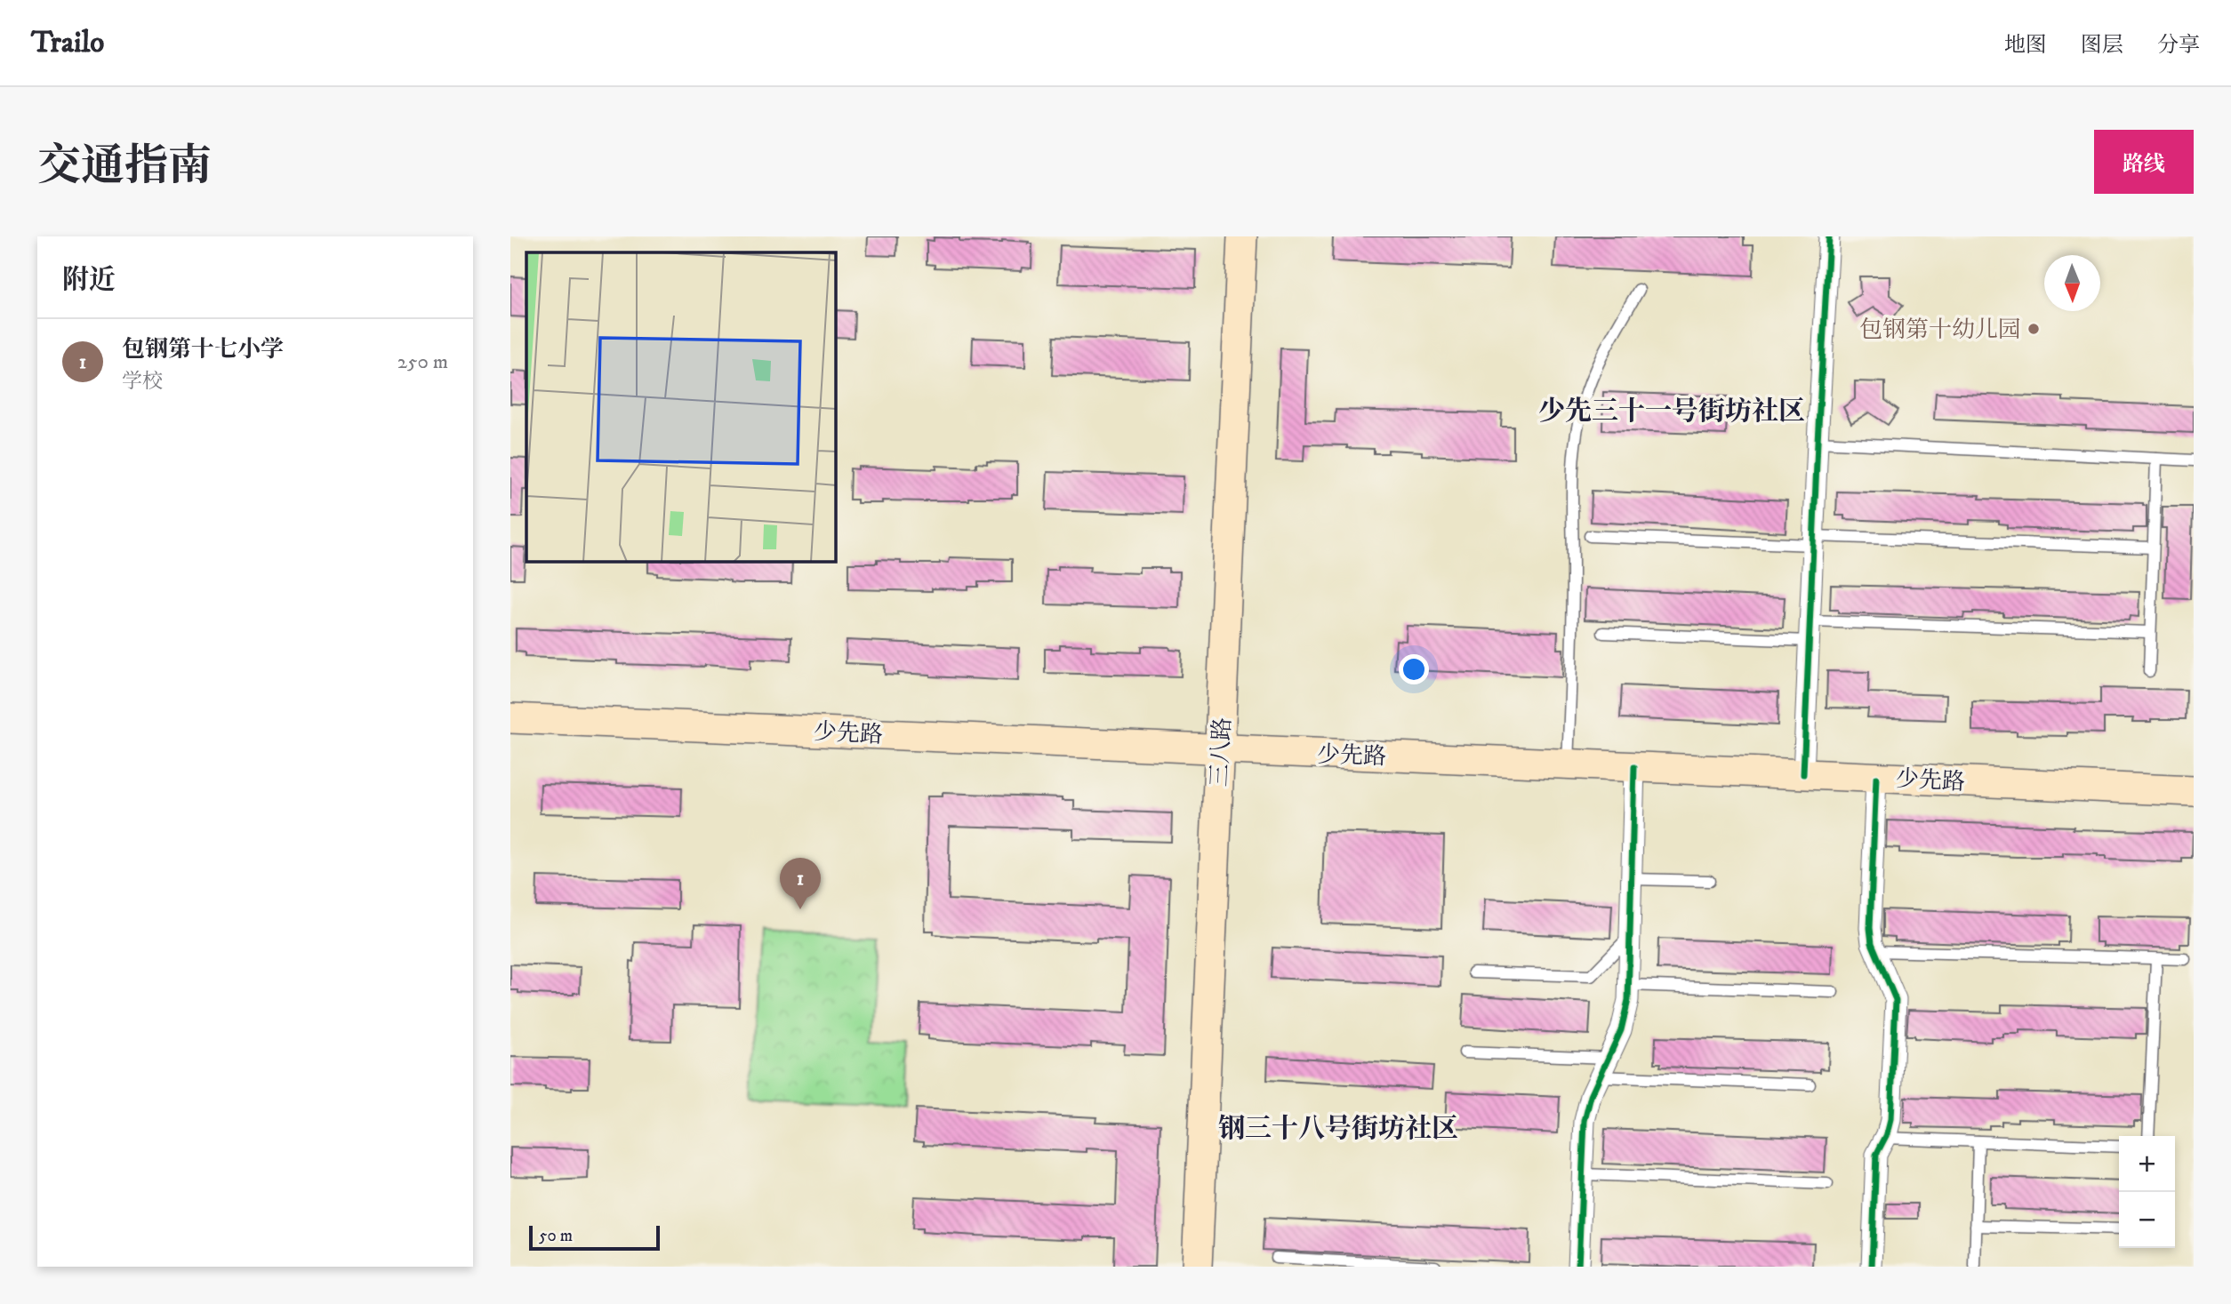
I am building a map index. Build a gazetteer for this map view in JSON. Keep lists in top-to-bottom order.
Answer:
{
  "streets": {
    "main road": ["少先路", "三八路"]
  },
  "crossings": [
    ["少先路", "三八路"]
  ],
  "districts": ["少先三十一号街坊社区", "钢三十八号街坊社区"],
  "places": ["包钢第十幼儿园"],
  "scale_bar": "50 m",
  "north": "bottom",
  "page": {
    "header": "Trailo",
    "nav": ["地图", "图层", "分享"],
    "title": "交通指南",
    "buttons": "路线",
    "heading": "附近",
    "list": [
      {
        "mark": "1",
        "name": "包钢第十七小学",
        "note": "学校",
        "value": "250 m"
      }
    ],
    "pins": "1",
    "map_buttons": ["+", "−"],
    "scale": "50 m"
  }
}
